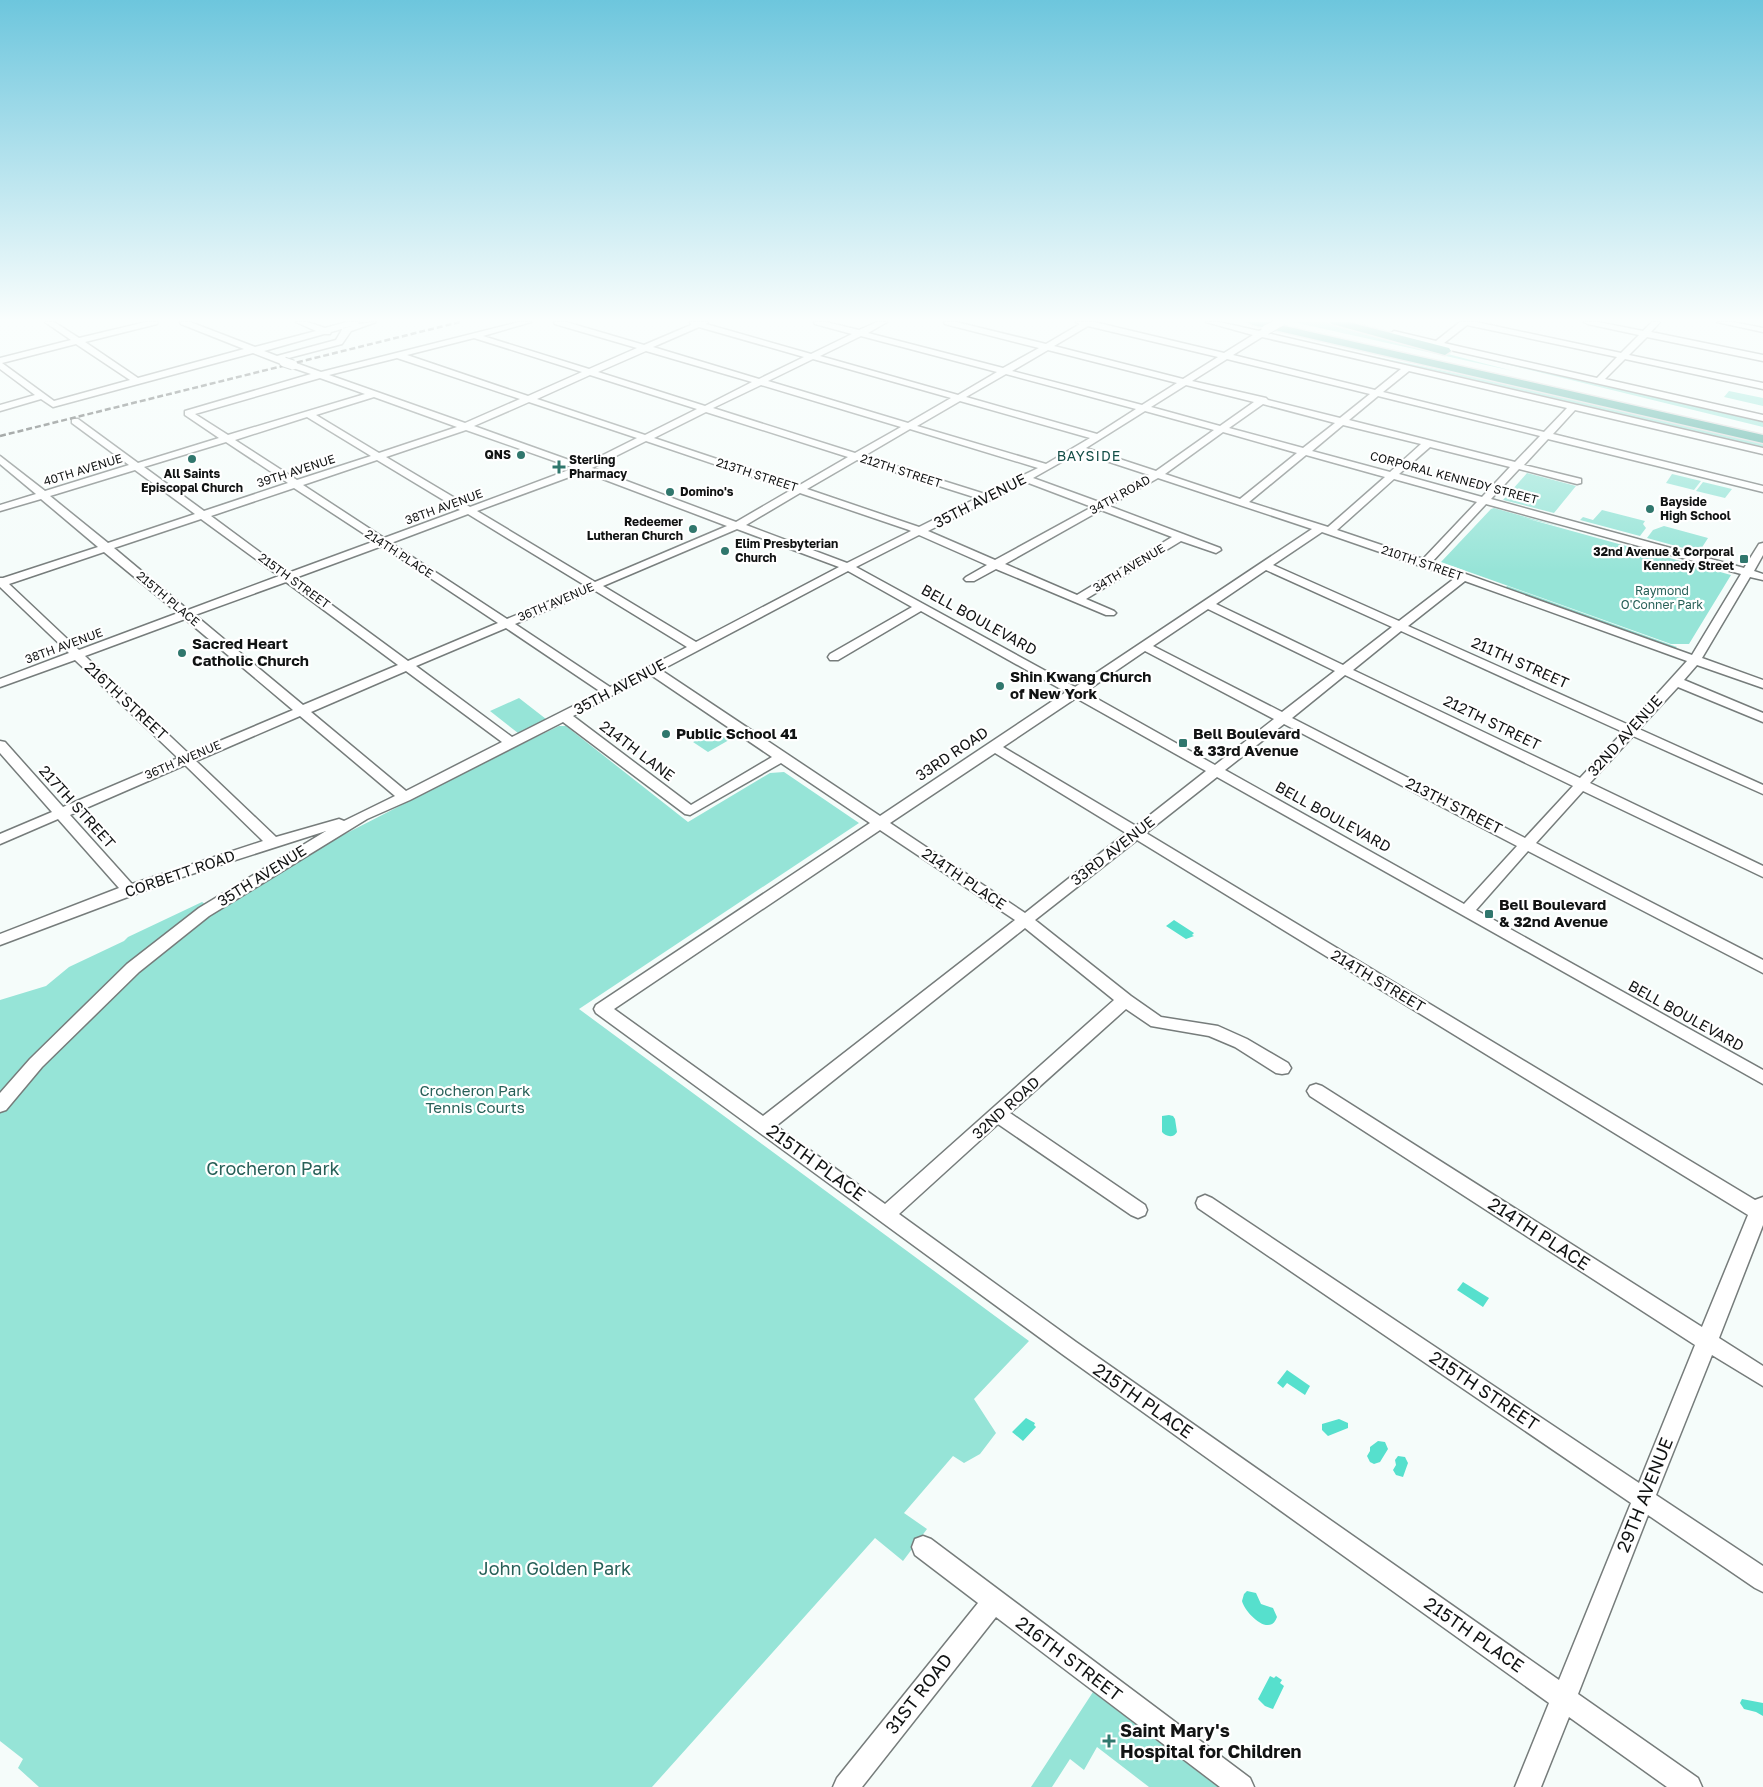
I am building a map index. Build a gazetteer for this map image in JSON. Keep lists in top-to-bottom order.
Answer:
{
  "streets": {
    "street": [
      "40TH AVENUE",
      "39TH AVENUE",
      "212TH STREET",
      "213TH STREET",
      "CORPORAL KENNEDY STREET",
      "34TH ROAD",
      "35TH AVENUE",
      "38TH AVENUE",
      "214TH PLACE",
      "210TH STREET",
      "34TH AVENUE",
      "215TH STREET",
      "215TH PLACE",
      "36TH AVENUE",
      "BELL BOULEVARD",
      "211TH STREET",
      "216TH STREET",
      "32ND AVENUE",
      "214TH LANE",
      "33RD ROAD",
      "217TH STREET",
      "33RD AVENUE",
      "CORBETT ROAD",
      "214TH STREET",
      "32ND ROAD",
      "29TH AVENUE",
      "31ST ROAD"
    ]
  },
  "crossings": [
    ["40TH AVENUE", "214TH PLACE"],
    ["40TH AVENUE", "215TH STREET"],
    ["40TH AVENUE", "215TH PLACE"],
    ["39TH AVENUE", "214TH PLACE"],
    ["39TH AVENUE", "215TH STREET"],
    ["39TH AVENUE", "215TH PLACE"],
    ["39TH AVENUE", "BELL BOULEVARD"],
    ["39TH AVENUE", "216TH STREET"],
    ["212TH STREET", "35TH AVENUE"],
    ["212TH STREET", "38TH AVENUE"],
    ["212TH STREET", "36TH AVENUE"],
    ["212TH STREET", "32ND AVENUE"],
    ["212TH STREET", "33RD ROAD"],
    ["212TH STREET", "33RD AVENUE"],
    ["213TH STREET", "34TH ROAD"],
    ["213TH STREET", "35TH AVENUE"],
    ["213TH STREET", "38TH AVENUE"],
    ["213TH STREET", "34TH AVENUE"],
    ["213TH STREET", "36TH AVENUE"],
    ["213TH STREET", "32ND AVENUE"],
    ["213TH STREET", "33RD ROAD"],
    ["213TH STREET", "33RD AVENUE"],
    ["CORPORAL KENNEDY STREET", "34TH ROAD"],
    ["CORPORAL KENNEDY STREET", "35TH AVENUE"],
    ["CORPORAL KENNEDY STREET", "32ND AVENUE"],
    ["CORPORAL KENNEDY STREET", "33RD ROAD"],
    ["34TH ROAD", "210TH STREET"],
    ["35TH AVENUE", "214TH PLACE"],
    ["35TH AVENUE", "210TH STREET"],
    ["35TH AVENUE", "215TH STREET"],
    ["35TH AVENUE", "215TH PLACE"],
    ["35TH AVENUE", "BELL BOULEVARD"],
    ["35TH AVENUE", "214TH LANE"],
    ["35TH AVENUE", "CORBETT ROAD"],
    ["38TH AVENUE", "214TH PLACE"],
    ["38TH AVENUE", "215TH STREET"],
    ["38TH AVENUE", "215TH PLACE"],
    ["38TH AVENUE", "BELL BOULEVARD"],
    ["38TH AVENUE", "216TH STREET"],
    ["214TH PLACE", "36TH AVENUE"],
    ["214TH PLACE", "214TH LANE"],
    ["214TH PLACE", "33RD ROAD"],
    ["214TH PLACE", "33RD AVENUE"],
    ["214TH PLACE", "32ND ROAD"],
    ["214TH PLACE", "29TH AVENUE"],
    ["210TH STREET", "32ND AVENUE"],
    ["210TH STREET", "33RD ROAD"],
    ["210TH STREET", "33RD AVENUE"],
    ["215TH STREET", "36TH AVENUE"],
    ["215TH STREET", "29TH AVENUE"],
    ["215TH PLACE", "36TH AVENUE"],
    ["215TH PLACE", "33RD ROAD"],
    ["215TH PLACE", "33RD AVENUE"],
    ["215TH PLACE", "32ND ROAD"],
    ["215TH PLACE", "29TH AVENUE"],
    ["36TH AVENUE", "BELL BOULEVARD"],
    ["36TH AVENUE", "216TH STREET"],
    ["36TH AVENUE", "217TH STREET"],
    ["BELL BOULEVARD", "32ND AVENUE"],
    ["BELL BOULEVARD", "33RD ROAD"],
    ["BELL BOULEVARD", "33RD AVENUE"],
    ["211TH STREET", "32ND AVENUE"],
    ["211TH STREET", "33RD ROAD"],
    ["211TH STREET", "33RD AVENUE"],
    ["216TH STREET", "CORBETT ROAD"],
    ["216TH STREET", "31ST ROAD"],
    ["33RD ROAD", "214TH STREET"],
    ["217TH STREET", "CORBETT ROAD"],
    ["33RD AVENUE", "214TH STREET"],
    ["214TH STREET", "29TH AVENUE"]
  ],
  "districts": ["BAYSIDE"],
  "parks": [
    "Raymond O'Conner Park",
    "Crocheron Park Tennis Courts",
    "Crocheron Park",
    "John Golden Park"
  ],
  "places": {
    "other": [
      "QNS",
      "All Saints Episcopal Church",
      "Domino's",
      "Bayside High School",
      "Redeemer Lutheran Church",
      "Elim Presbyterian Church",
      "Sacred Heart Catholic Church",
      "Shin Kwang Church of New York",
      "Public School 41"
    ],
    "health": ["Sterling Pharmacy", "Saint Mary's Hospital for Children"],
    "transit": ["32nd Avenue & Corporal Kennedy Street", "Bell Boulevard & 33rd Avenue", "Bell Boulevard & 32nd Avenue"]
  }
}
